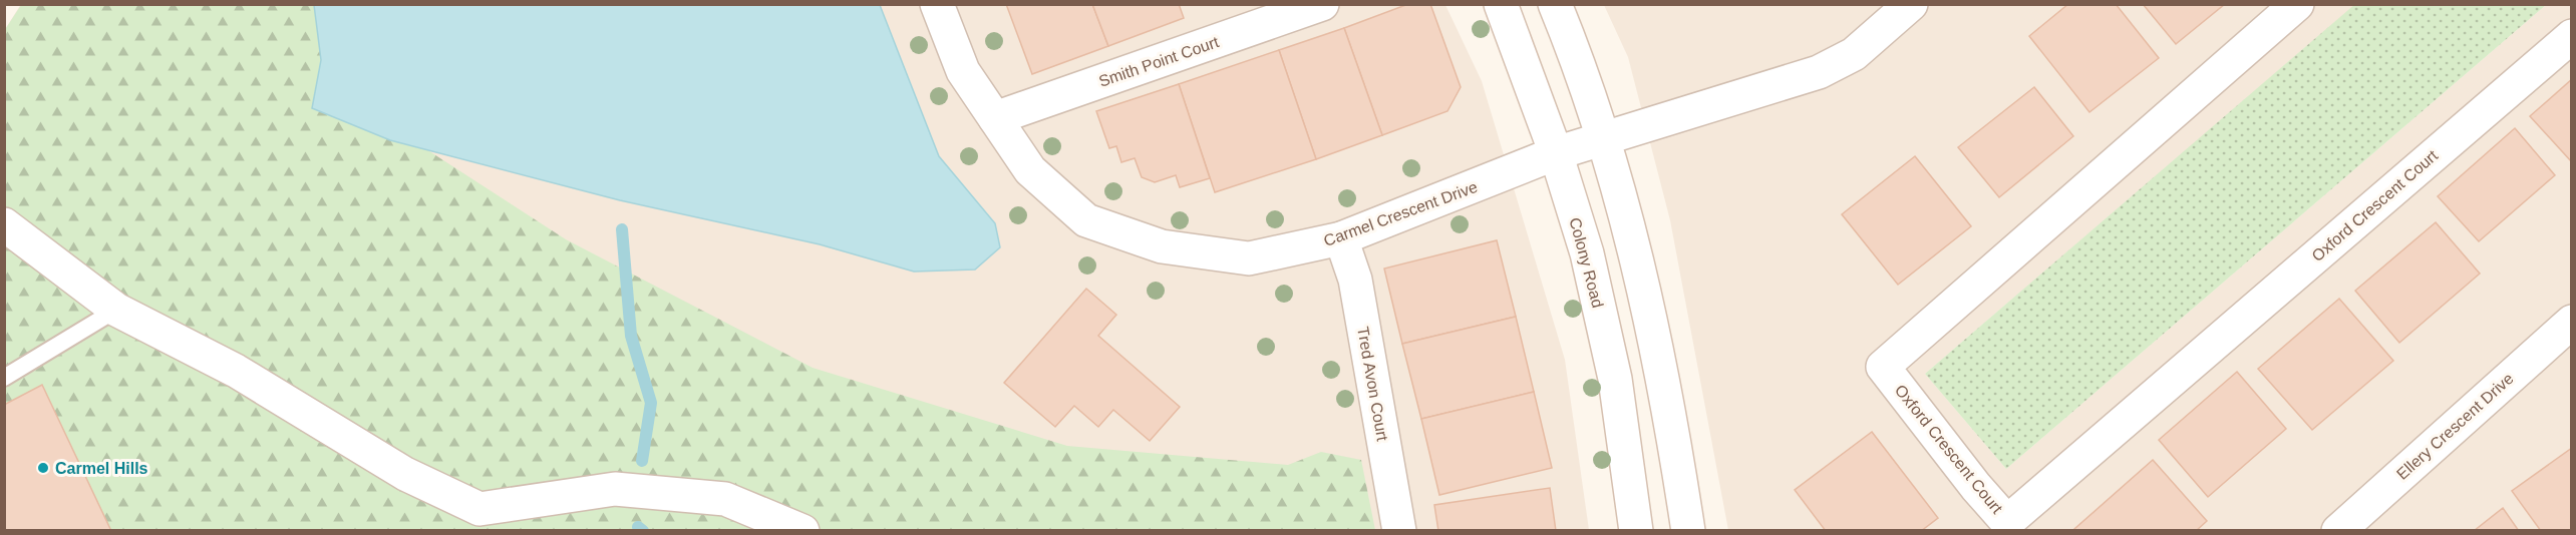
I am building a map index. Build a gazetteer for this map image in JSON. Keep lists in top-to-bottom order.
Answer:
{
  "streets": {
    "street": [
      "Smith Point Court",
      "Oxford Crescent Court",
      "Carmel Crescent Drive",
      "Colony Road",
      "Tred Avon Court",
      "Ellery Crescent Drive"
    ]
  },
  "crossings": [
    ["Smith Point Court", "Carmel Crescent Drive"],
    ["Carmel Crescent Drive", "Colony Road"],
    ["Carmel Crescent Drive", "Tred Avon Court"]
  ],
  "places": ["Carmel Hills"]
}
